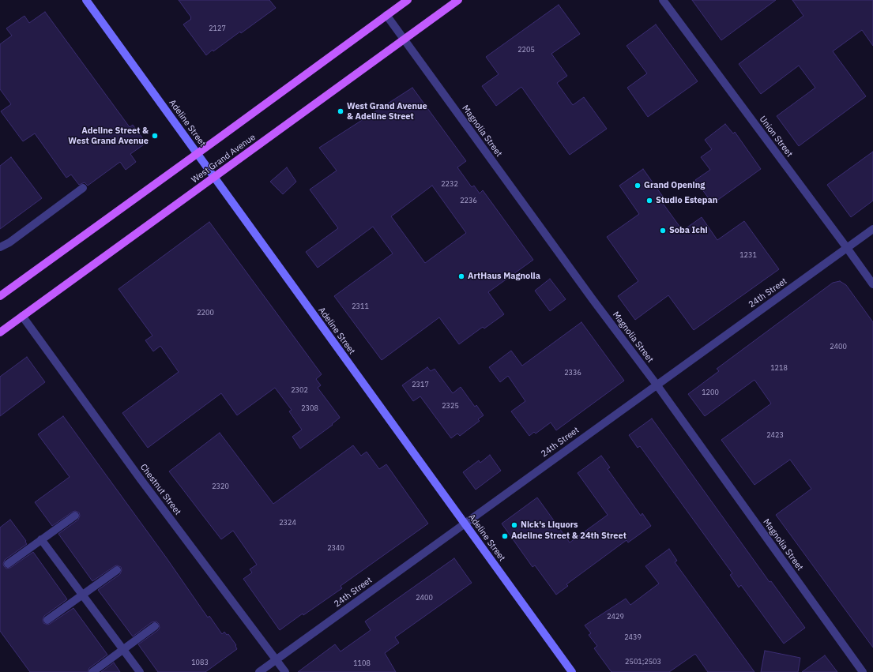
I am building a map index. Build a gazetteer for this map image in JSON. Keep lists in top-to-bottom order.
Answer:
{
  "streets": {
    "main road": ["Adeline Street", "West Grand Avenue"],
    "street": [
      "Magnolia Street",
      "Union Street",
      "24th Street",
      "Chestnut Street"
    ]
  },
  "crossings": [
    ["Adeline Street", "West Grand Avenue"],
    ["Adeline Street", "24th Street"],
    ["Magnolia Street", "West Grand Avenue"],
    ["Magnolia Street", "24th Street"],
    ["Union Street", "24th Street"],
    ["West Grand Avenue", "Chestnut Street"],
    ["24th Street", "Chestnut Street"]
  ],
  "places": [
    "West Grand Avenue & Adeline Street",
    "Adeline Street & West Grand Avenue",
    "Grand Opening",
    "Studio Estepan",
    "Soba Ichi",
    "ArtHaus Magnolia",
    "Nick's Liquors",
    "Adeline Street & 24th Street"
  ],
  "house_numbers": [
    "2127",
    "2205",
    "2232",
    "2236",
    "1231",
    "2311",
    "2200",
    "2400",
    "1218",
    "2336",
    "2317",
    "2302",
    "1200",
    "2325",
    "2308",
    "2423",
    "2320",
    "2324",
    "2340",
    "2400",
    "2429",
    "2439",
    "2501;2503",
    "1083",
    "1108"
  ]
}
